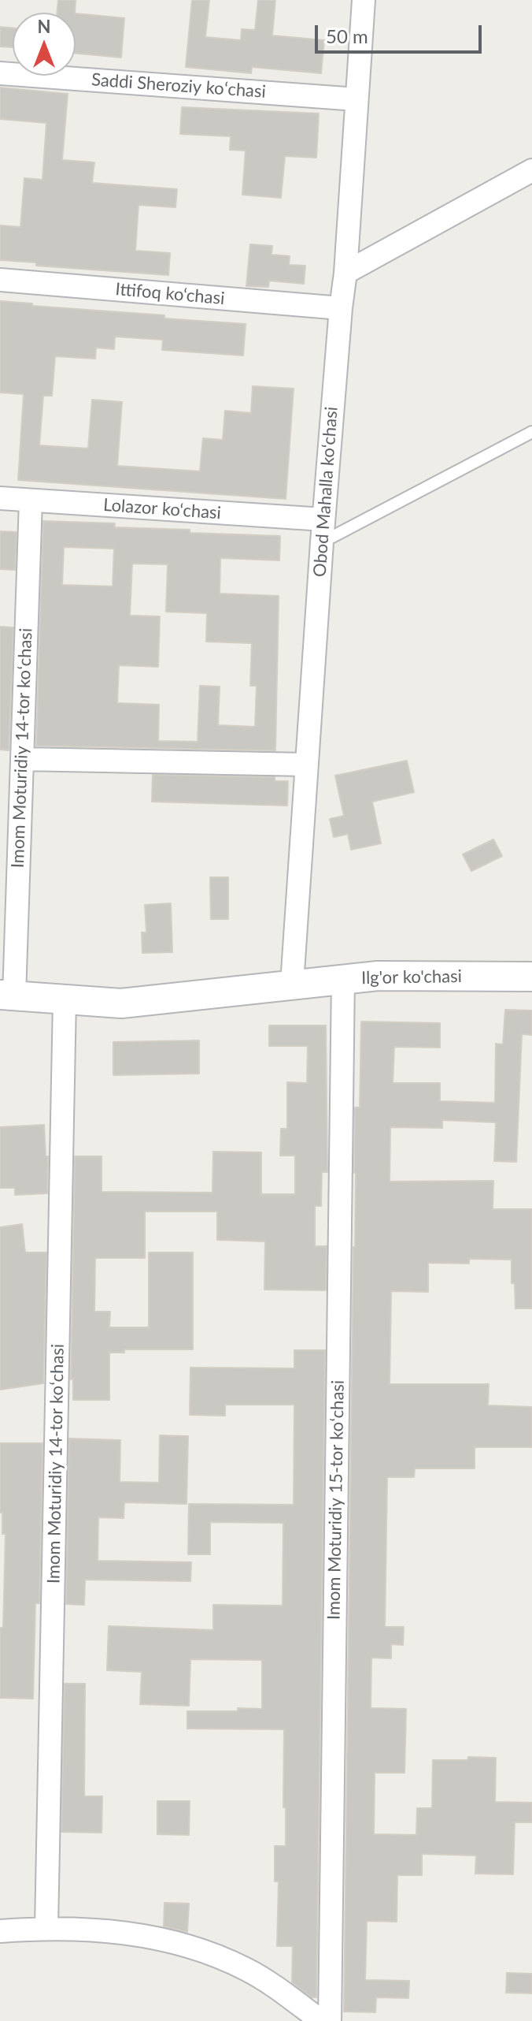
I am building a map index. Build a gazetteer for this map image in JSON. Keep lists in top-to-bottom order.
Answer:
{
  "streets": {
    "street": [
      "Saddi Sheroziy koʻchasi",
      "Ittifoq ko‘chasi",
      "Obod Mahalla ko‘chasi",
      "Lolazor ko‘chasi",
      "Imom Moturidiy 14-tor koʻchasi",
      "Ilg'or ko'chasi",
      "Imom Moturidiy 15-tor koʻchasi"
    ]
  },
  "crossings": [
    ["Saddi Sheroziy koʻchasi", "Obod Mahalla ko‘chasi"],
    ["Ittifoq ko‘chasi", "Obod Mahalla ko‘chasi"],
    ["Obod Mahalla ko‘chasi", "Lolazor ko‘chasi"],
    ["Obod Mahalla ko‘chasi", "Ilg'or ko'chasi"],
    ["Lolazor ko‘chasi", "Imom Moturidiy 14-tor koʻchasi"],
    ["Imom Moturidiy 14-tor koʻchasi", "Ilg'or ko'chasi"],
    ["Ilg'or ko'chasi", "Imom Moturidiy 15-tor koʻchasi"]
  ],
  "scale_bar": "50 m",
  "north": "top"
}
